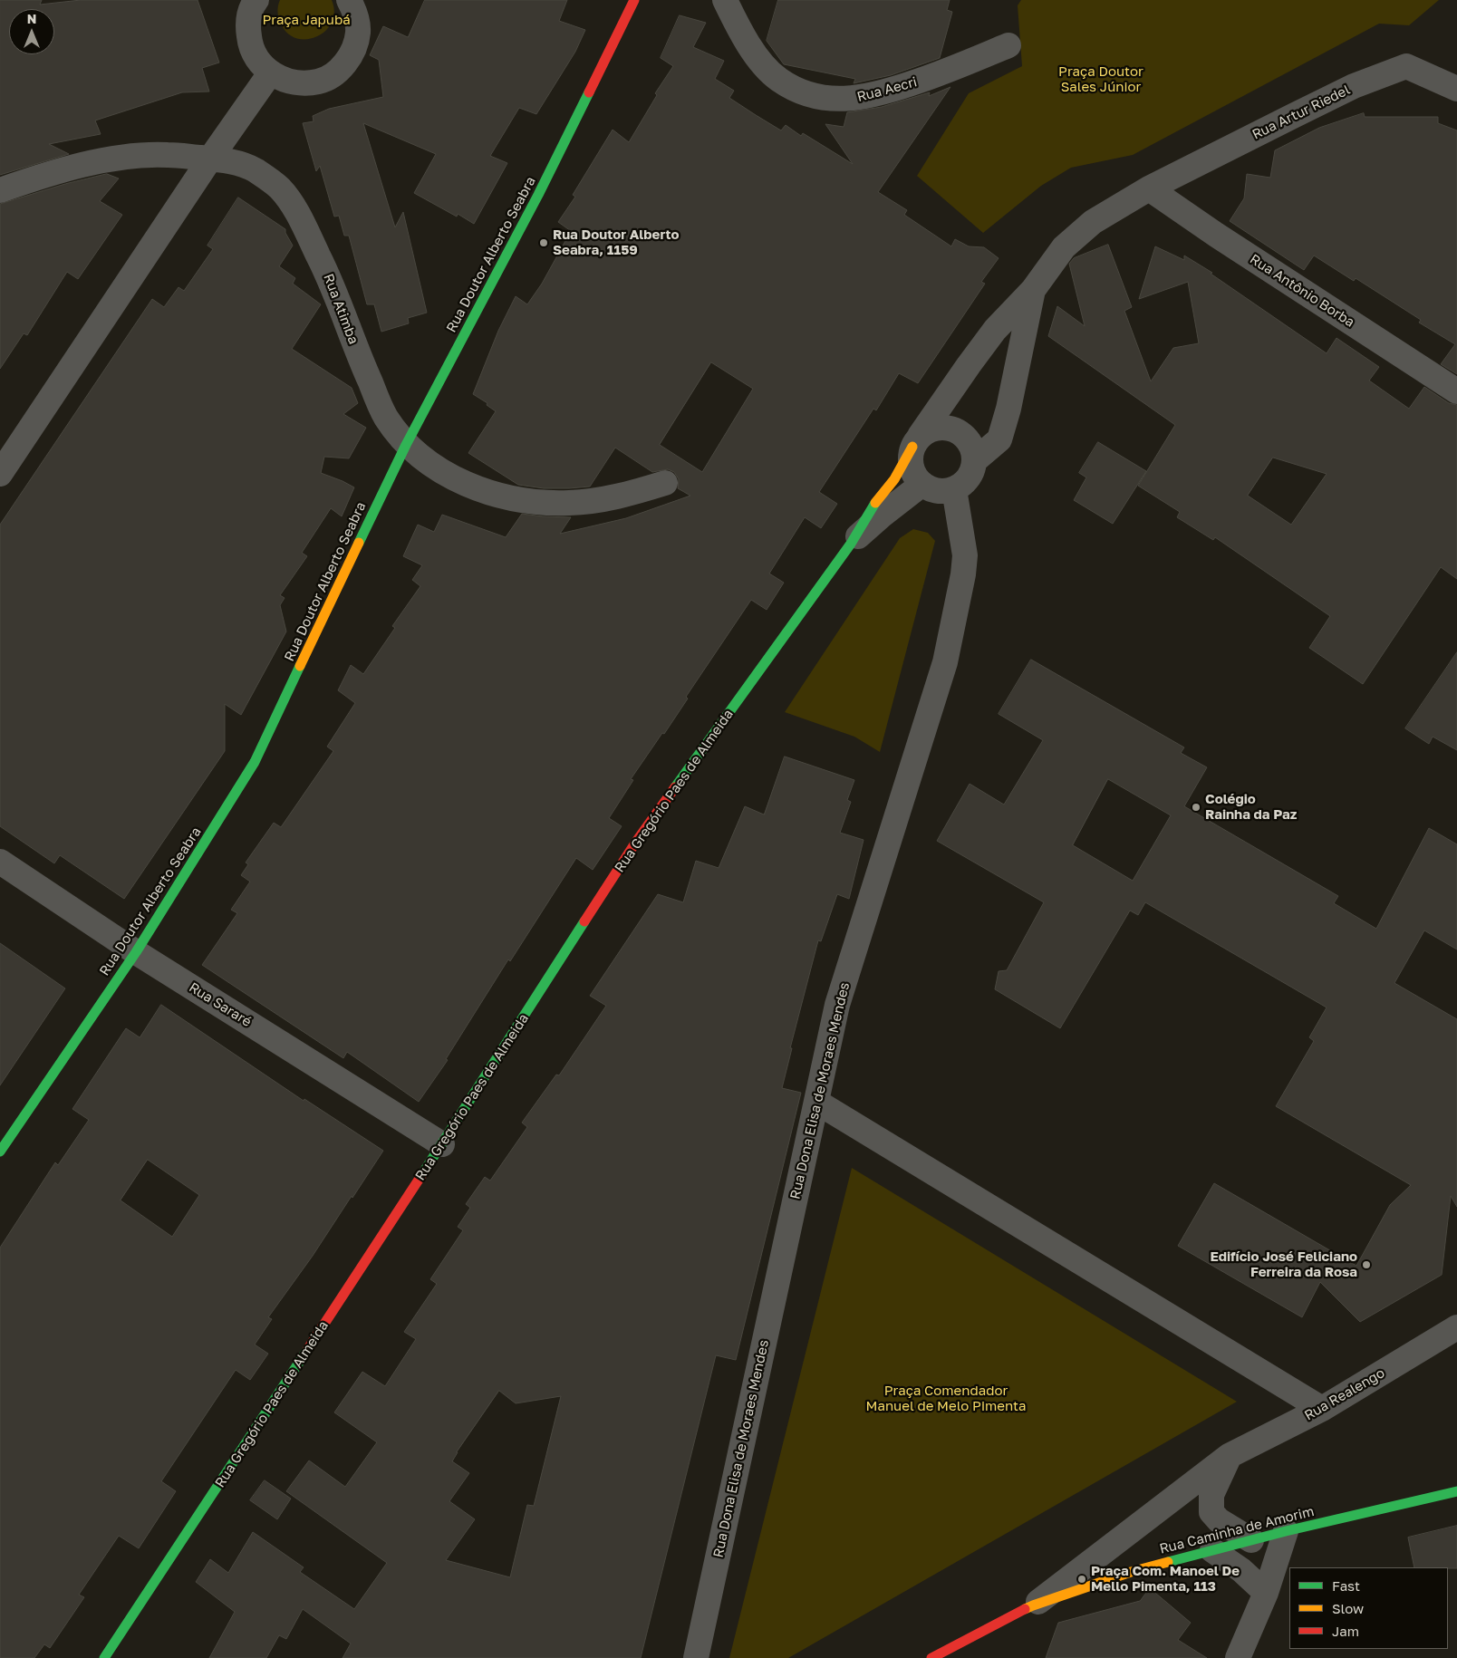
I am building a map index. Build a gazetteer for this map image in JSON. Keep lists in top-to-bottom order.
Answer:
{
  "streets": {
    "street": [
      "Rua Aecri",
      "Rua Artur Riedel",
      "Rua Doutor Alberto Seabra",
      "Rua Antônio Borba",
      "Rua Atimba",
      "Rua Gregório Paes de Almeida",
      "Rua Sararé",
      "Rua Dona Elisa de Moraes Mendes",
      "Rua Realengo",
      "Rua Caminha de Amorim"
    ]
  },
  "crossings": [
    ["Rua Artur Riedel", "Rua Antônio Borba"],
    ["Rua Artur Riedel", "Rua Gregório Paes de Almeida"],
    ["Rua Doutor Alberto Seabra", "Rua Atimba"],
    ["Rua Doutor Alberto Seabra", "Rua Sararé"],
    ["Rua Antônio Borba", "Rua Gregório Paes de Almeida"],
    ["Rua Gregório Paes de Almeida", "Rua Sararé"],
    ["Rua Gregório Paes de Almeida", "Rua Dona Elisa de Moraes Mendes"],
    ["Rua Realengo", "Rua Caminha de Amorim"]
  ],
  "parks": ["Praça Japubá", "Praça Doutor Sales Júnior", "Praça Comendador Manuel de Melo Pimenta"],
  "places": [
    "Rua Doutor Alberto Seabra, 1159",
    "Colégio Rainha da Paz",
    "Edifício José Feliciano Ferreira da Rosa",
    "Praça Com. Manoel De Mello Pimenta, 113"
  ],
  "legend": ["Fast", "Slow", "Jam"],
  "north": "top"
}
